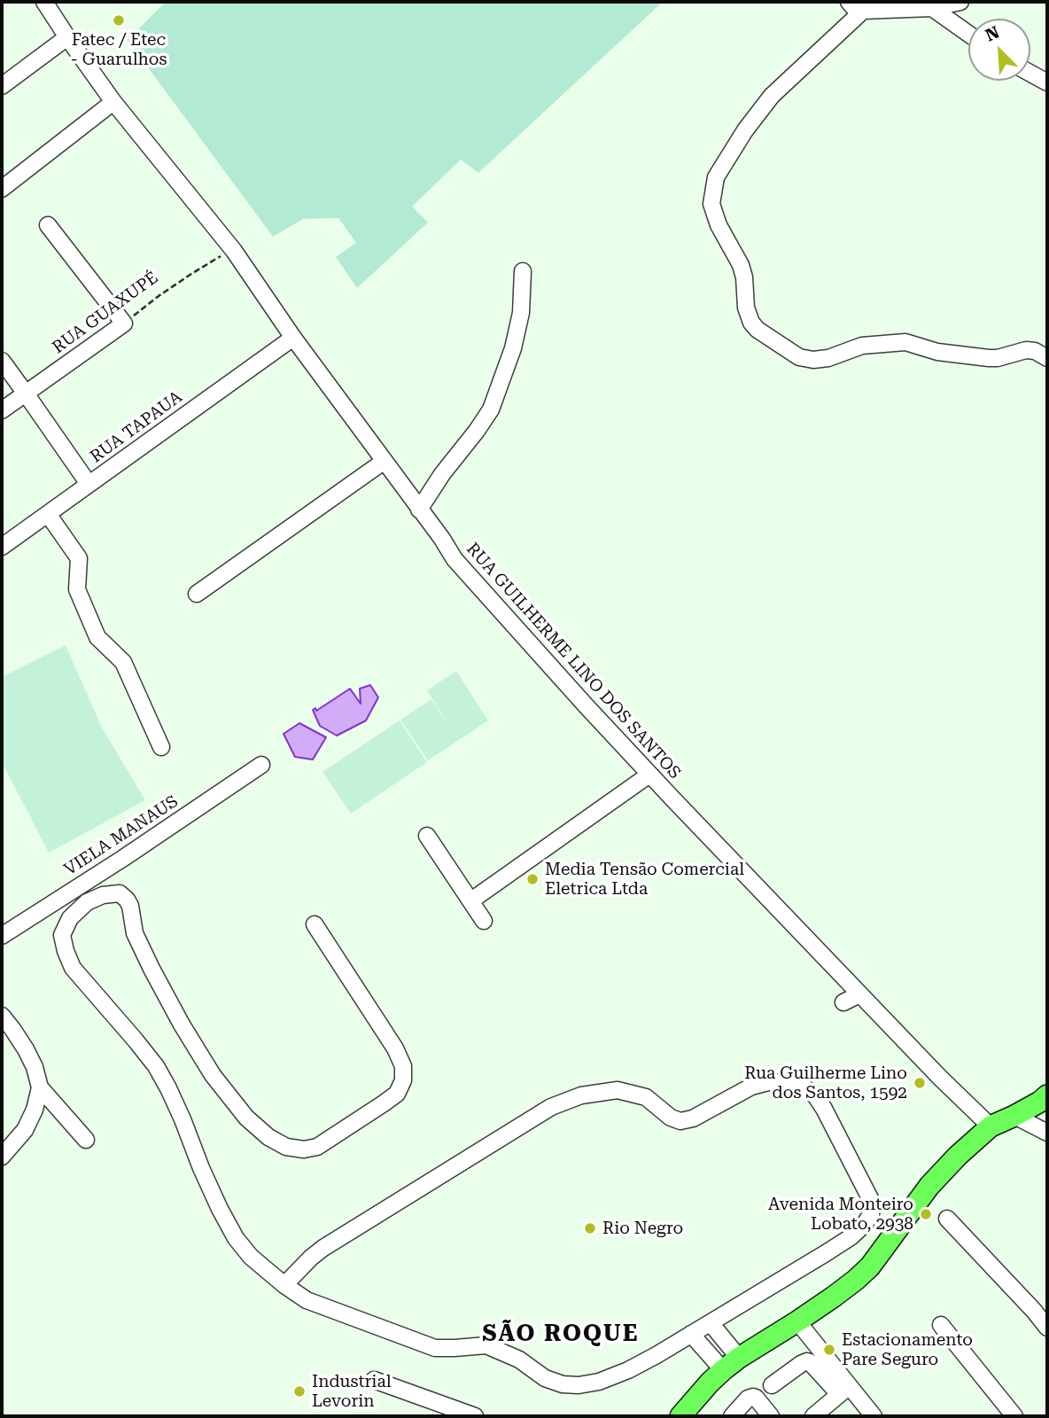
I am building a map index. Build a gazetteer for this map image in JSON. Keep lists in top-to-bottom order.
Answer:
{
  "streets": {
    "street": [
      "RUA GUAXUPÉ",
      "RUA TAPAUA",
      "RUA GUILHERME LINO DOS SANTOS",
      "VIELA MANAUS"
    ]
  },
  "crossings": [
    ["RUA GUAXUPÉ", "RUA GUILHERME LINO DOS SANTOS"],
    ["RUA TAPAUA", "RUA GUILHERME LINO DOS SANTOS"]
  ],
  "districts": ["SÃO ROQUE"],
  "places": [
    "Fatec / Etec - Guarulhos",
    "Media Tensão Comercial Eletrica Ltda",
    "Rua Guilherme Lino dos Santos, 1592",
    "Avenida Monteiro Lobato, 2938",
    "Rio Negro",
    "Estacionamento Pare Seguro",
    "Industrial Levorin"
  ],
  "north": "top left"
}
